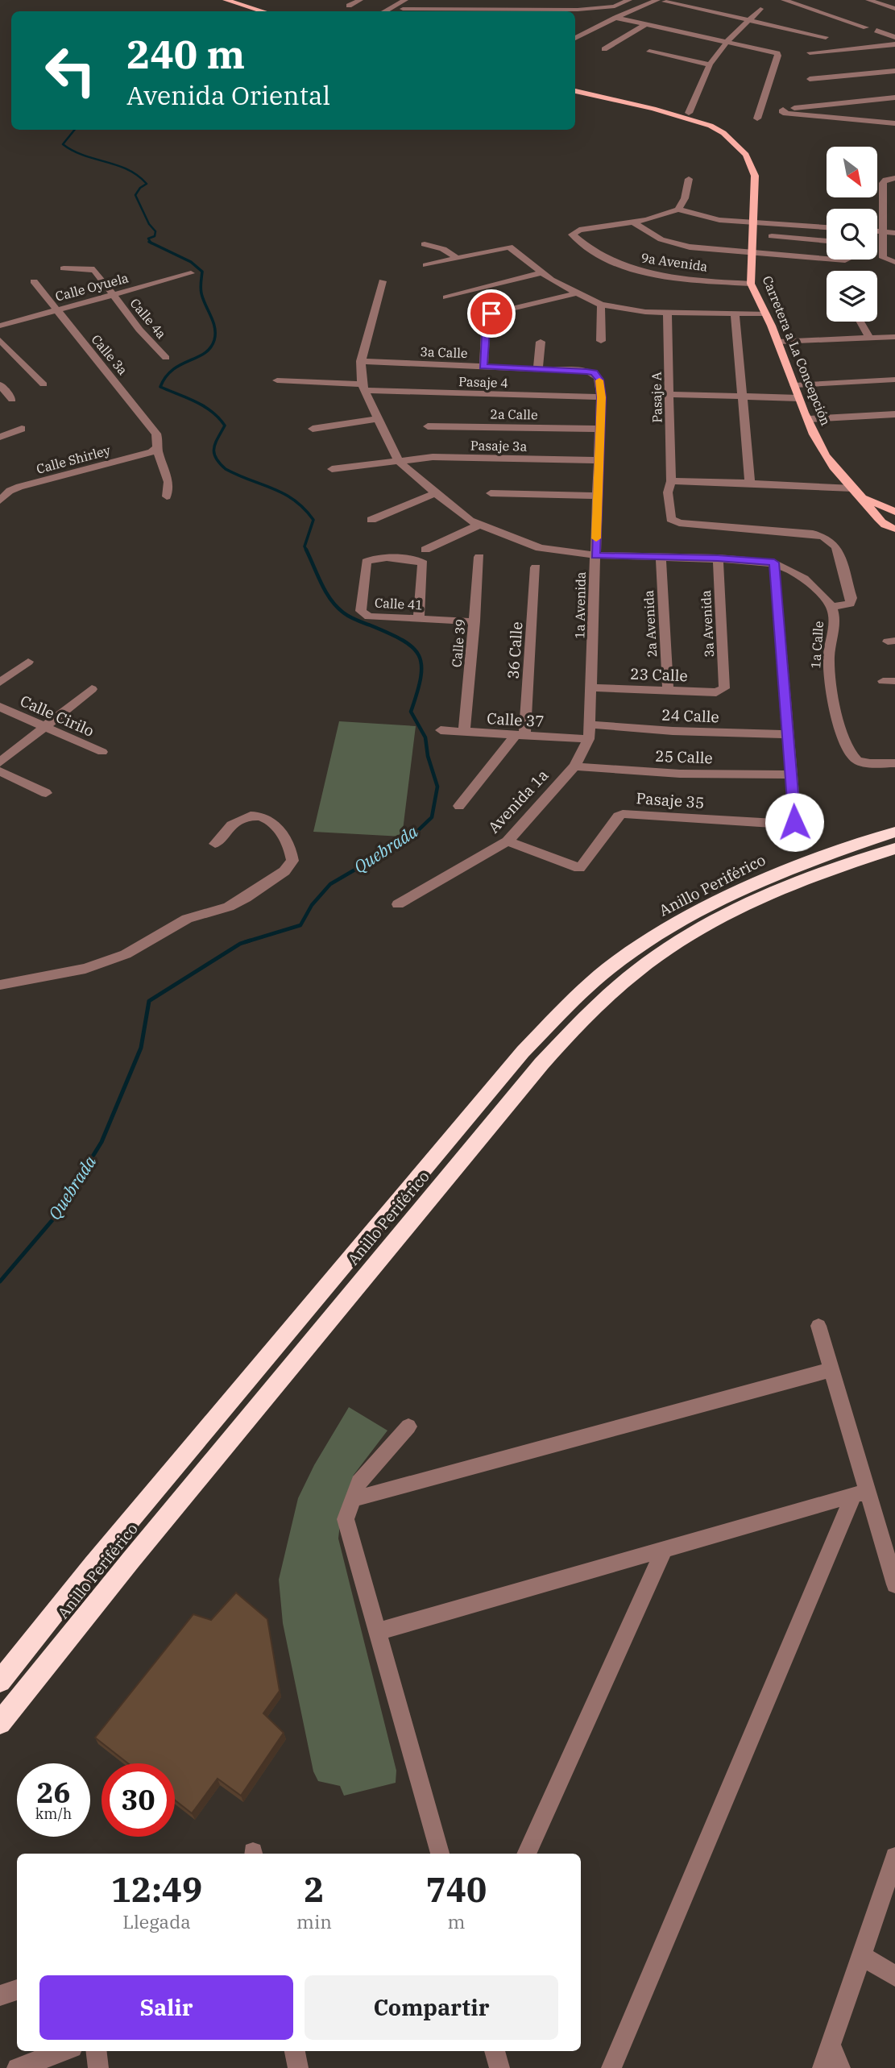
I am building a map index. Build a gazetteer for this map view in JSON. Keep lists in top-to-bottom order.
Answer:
{
  "streets": {
    "highway": ["Anillo Periférico"],
    "main road": ["Carretera a La Concepción"],
    "street": [
      "9a Avenida",
      "Calle Oyuela",
      "Calle 4a",
      "3a Calle",
      "Calle 3a",
      "Pasaje 4",
      "Pasaje A",
      "2a Calle",
      "Pasaje 3a",
      "Calle Shirley",
      "Calle 41",
      "1a Avenida",
      "2a Avenida",
      "3a Avenida",
      "Calle 39",
      "1a Calle",
      "36 Calle",
      "23 Calle",
      "Calle Cirilo",
      "24 Calle",
      "Calle 37",
      "25 Calle",
      "Pasaje 35",
      "Avenida 1a"
    ]
  },
  "crossings": [
    ["9a Avenida", "Carretera a La Concepción"],
    ["Calle Oyuela", "Calle 4a"],
    ["Calle Oyuela", "Calle 3a"],
    ["3a Calle", "1a Avenida"],
    ["Calle 3a", "Calle Shirley"],
    ["Pasaje 4", "1a Avenida"],
    ["Pasaje A", "1a Calle"],
    ["2a Calle", "1a Avenida"],
    ["Pasaje 3a", "1a Avenida"],
    ["Calle 41", "Calle 39"],
    ["1a Avenida", "23 Calle"],
    ["1a Avenida", "24 Calle"],
    ["1a Avenida", "Calle 37"],
    ["1a Avenida", "Avenida 1a"],
    ["2a Avenida", "23 Calle"],
    ["3a Avenida", "23 Calle"],
    ["Calle 39", "Calle 37"],
    ["36 Calle", "Calle 37"],
    ["Calle 37", "Avenida 1a"],
    ["25 Calle", "Pasaje 35"],
    ["25 Calle", "Avenida 1a"],
    ["Pasaje 35", "Avenida 1a"]
  ],
  "water": ["Quebrada"],
  "north": "bottom right",
  "page": {
    "turn": ["240 m", "Avenida Oriental"],
    "speed": "26 km/h",
    "limit": "30",
    "eta": [
      "12:49",
      "Llegada",
      "2",
      "min",
      "740",
      "m"
    ],
    "buttons": ["Salir", "Compartir"]
  }
}
